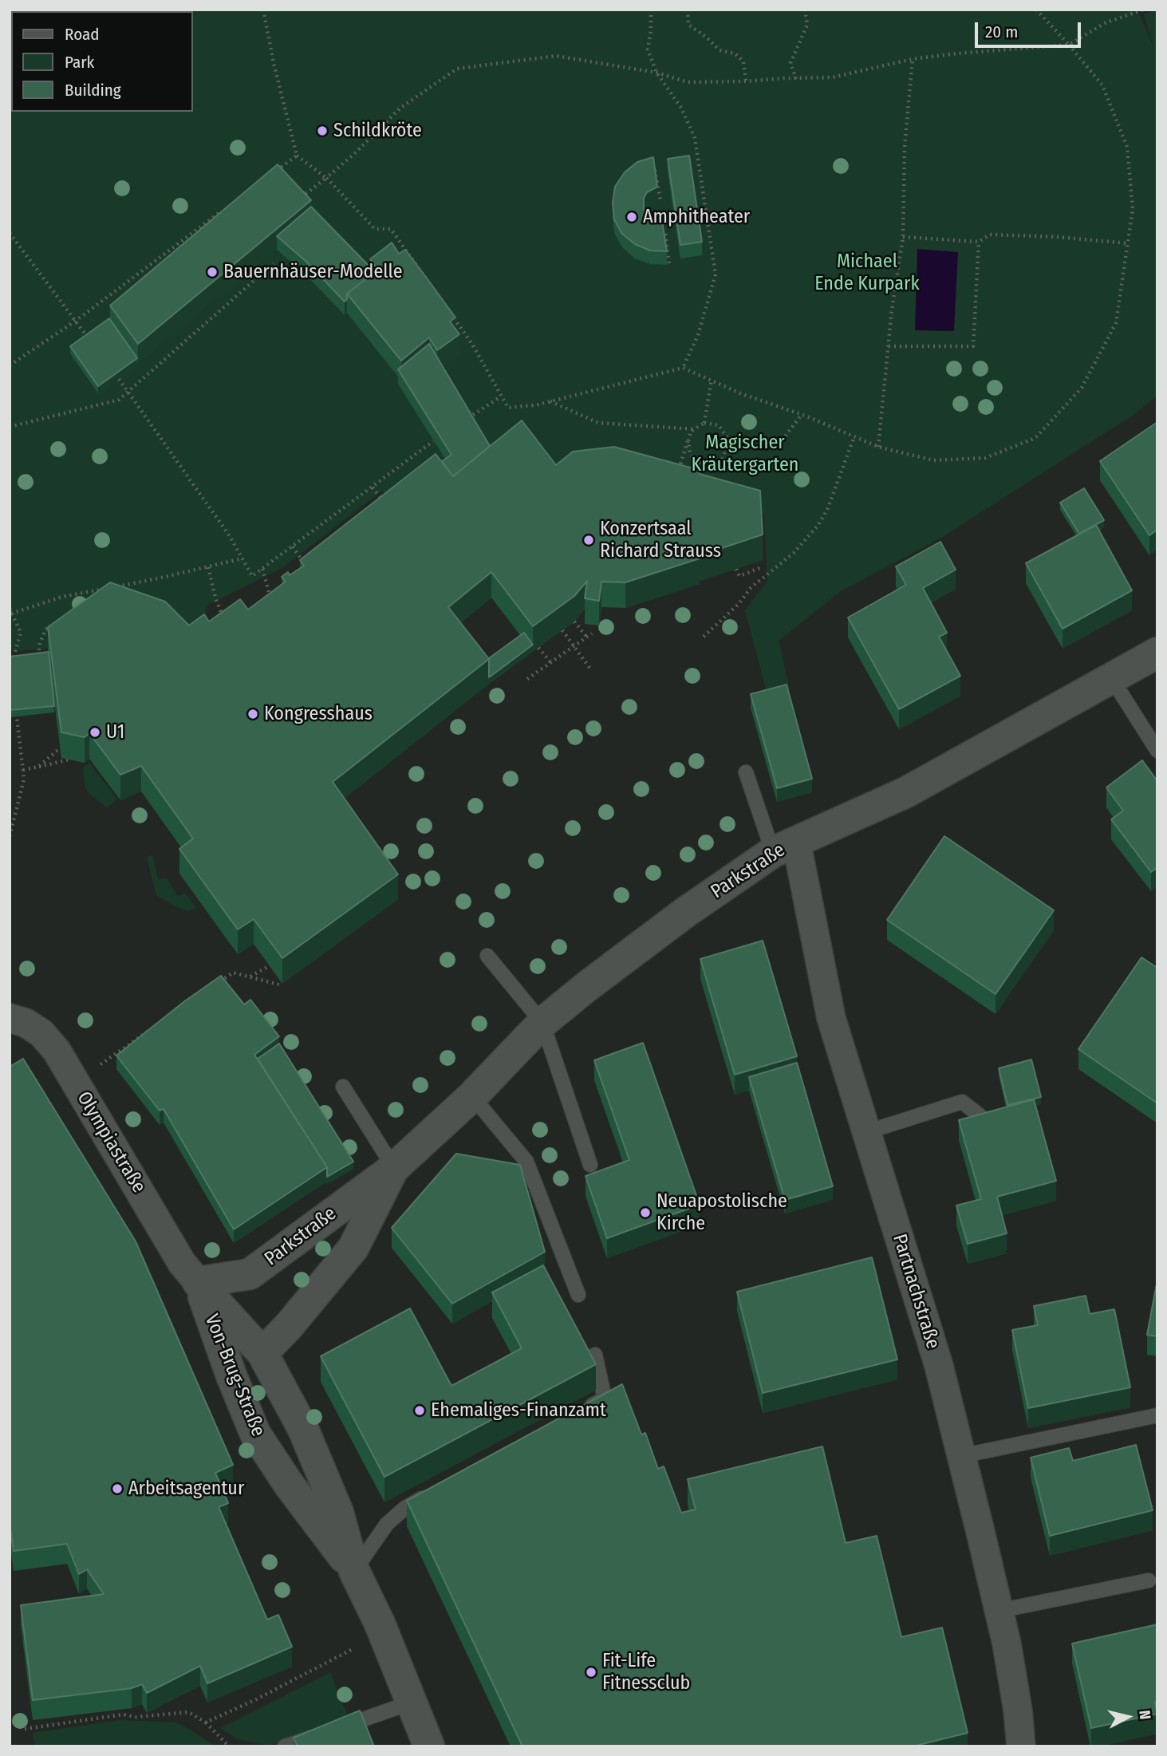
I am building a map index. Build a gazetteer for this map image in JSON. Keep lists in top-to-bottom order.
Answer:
{
  "streets": {
    "street": [
      "Parkstraße",
      "Olympiastraße",
      "Partnachstraße",
      "Von-Brug-Straße"
    ]
  },
  "crossings": [
    ["Parkstraße", "Olympiastraße"],
    ["Parkstraße", "Partnachstraße"],
    ["Parkstraße", "Von-Brug-Straße"],
    ["Olympiastraße", "Von-Brug-Straße"]
  ],
  "parks": ["Michael Ende Kurpark", "Magischer Kräutergarten"],
  "places": [
    "Schildkröte",
    "Amphitheater",
    "Bauernhäuser-Modelle",
    "Konzertsaal Richard Strauss",
    "Kongresshaus",
    "U1",
    "Neuapostolische Kirche",
    "Ehemaliges-Finanzamt",
    "Arbeitsagentur",
    "Fit-Life Fitnessclub"
  ],
  "legend": ["Road", "Park", "Building"],
  "scale_bar": "20 m",
  "north": "right"
}
